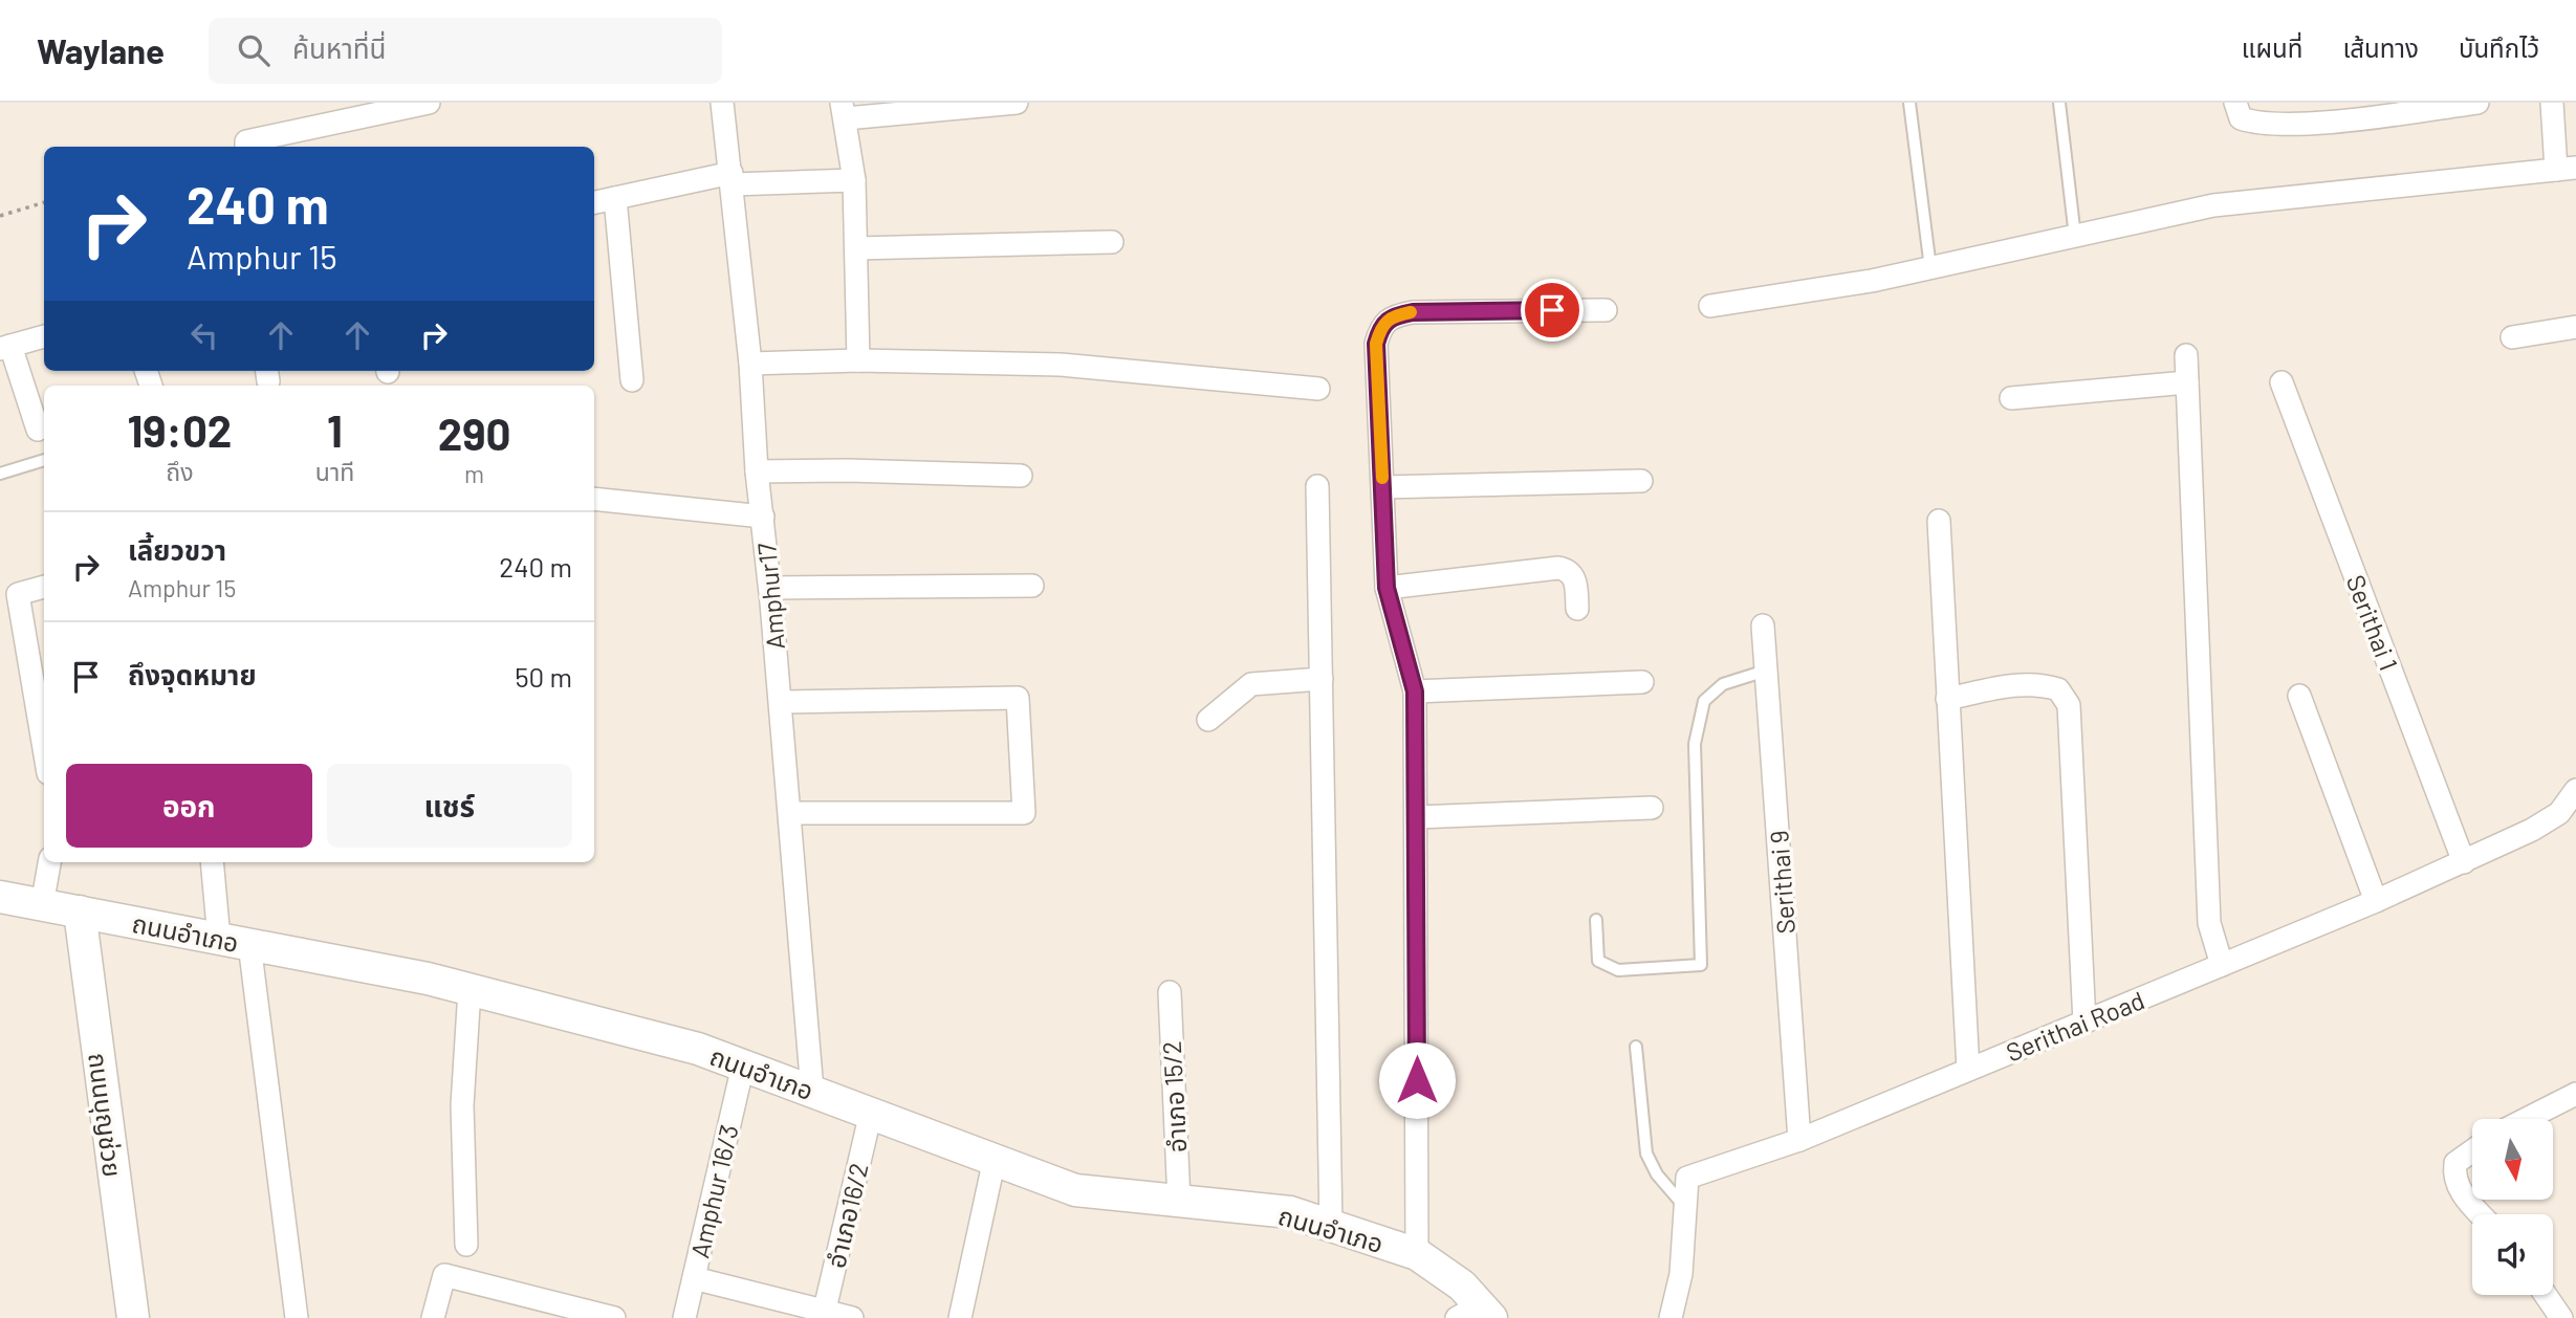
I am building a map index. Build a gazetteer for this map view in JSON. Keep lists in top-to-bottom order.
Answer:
{
  "streets": {
    "street": [
      "Amphur17",
      "Serithai 1",
      "Serithai 9",
      "ถนนอำเภอ",
      "Serithai Road",
      "อำเภอ 15/2",
      "ถนนบุญช่วย",
      "Amphur 16/3",
      "อำเภอ16/2"
    ]
  },
  "crossings": [
    ["Amphur17", "ถนนอำเภอ"],
    ["Serithai 1", "Serithai Road"],
    ["Serithai 9", "Serithai Road"],
    ["ถนนอำเภอ", "อำเภอ 15/2"],
    ["ถนนอำเภอ", "ถนนบุญช่วย"],
    ["ถนนอำเภอ", "Amphur 16/3"],
    ["ถนนอำเภอ", "อำเภอ16/2"]
  ],
  "north": "bottom",
  "page": {
    "header": "Waylane",
    "search": "ค้นหาที่นี่",
    "nav": ["แผนที่", "เส้นทาง", "บันทึกไว้"],
    "turn": ["240 m", "Amphur 15"],
    "eta": [
      "19:02",
      "ถึง",
      "1",
      "นาที",
      "290",
      "m"
    ],
    "list": [
      {
        "name": "เลี้ยวขวา",
        "note": "Amphur 15",
        "value": "240 m"
      },
      {
        "name": "ถึงจุดหมาย",
        "value": "50 m"
      }
    ],
    "buttons": ["ออก", "แชร์"]
  }
}
